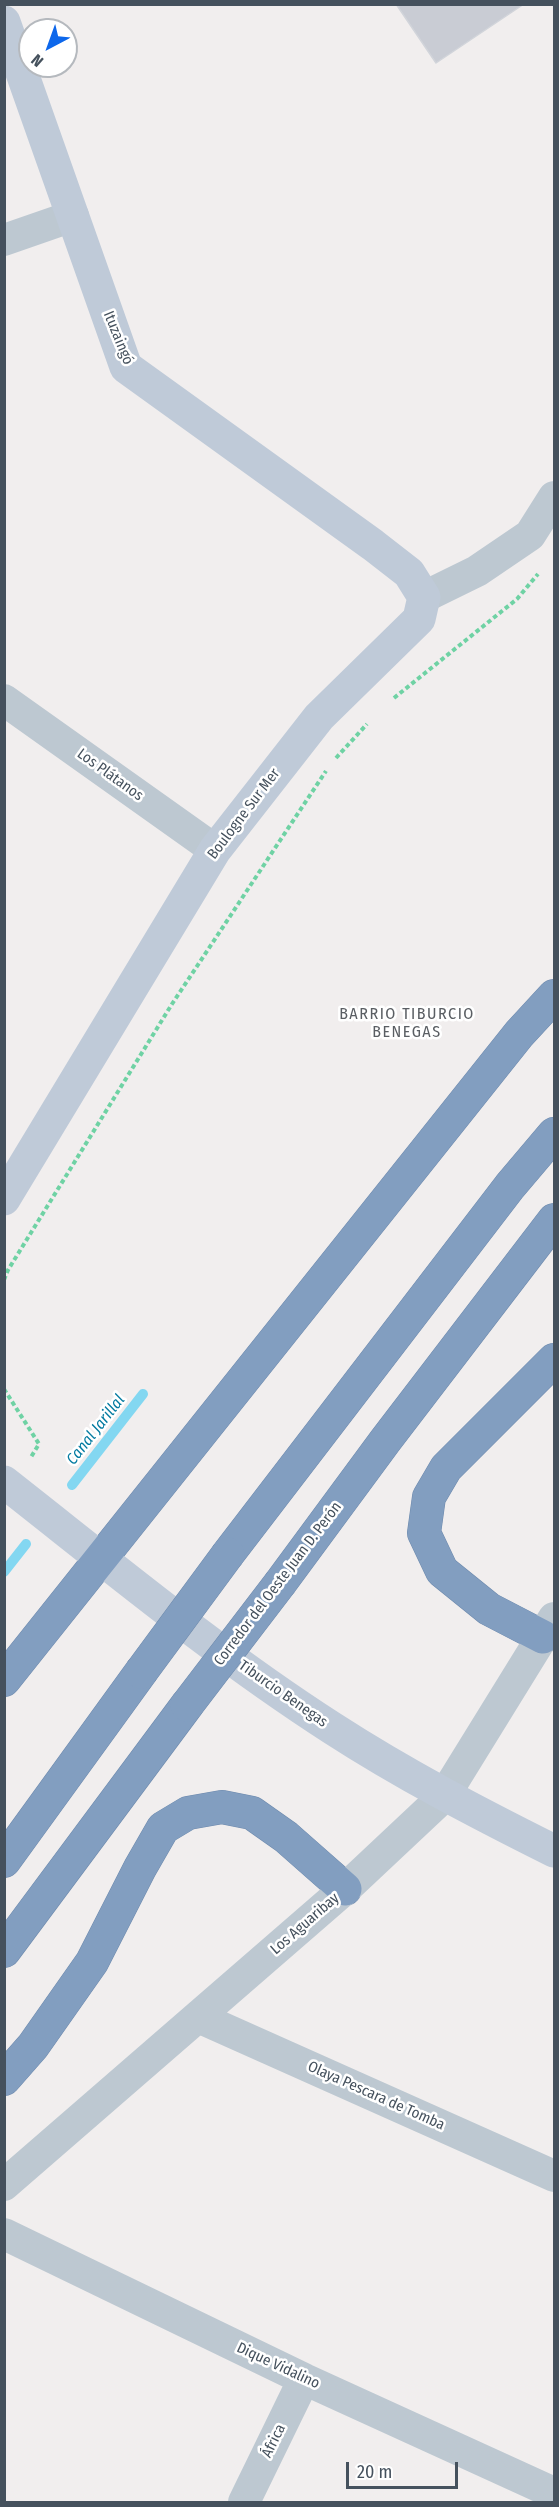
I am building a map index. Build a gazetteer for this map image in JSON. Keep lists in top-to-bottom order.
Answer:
{
  "streets": {
    "highway": ["Corredor del Oeste Juan D. Perón"],
    "street": [
      "Ituzaingó",
      "Los Plátanos",
      "Boulogne Sur Mer",
      "Tiburcio Benegas",
      "Los Aguaribay",
      "Olaya Pescara de Tomba",
      "Dique Vidalino",
      "África"
    ]
  },
  "crossings": [
    ["Ituzaingó", "Boulogne Sur Mer"],
    ["Los Plátanos", "Boulogne Sur Mer"],
    ["Tiburcio Benegas", "Los Aguaribay"],
    ["Los Aguaribay", "Olaya Pescara de Tomba"],
    ["Dique Vidalino", "África"]
  ],
  "districts": ["BARRIO TIBURCIO BENEGAS"],
  "water": ["Canal Jarillal"],
  "scale_bar": "20 m",
  "north": "bottom left"
}
